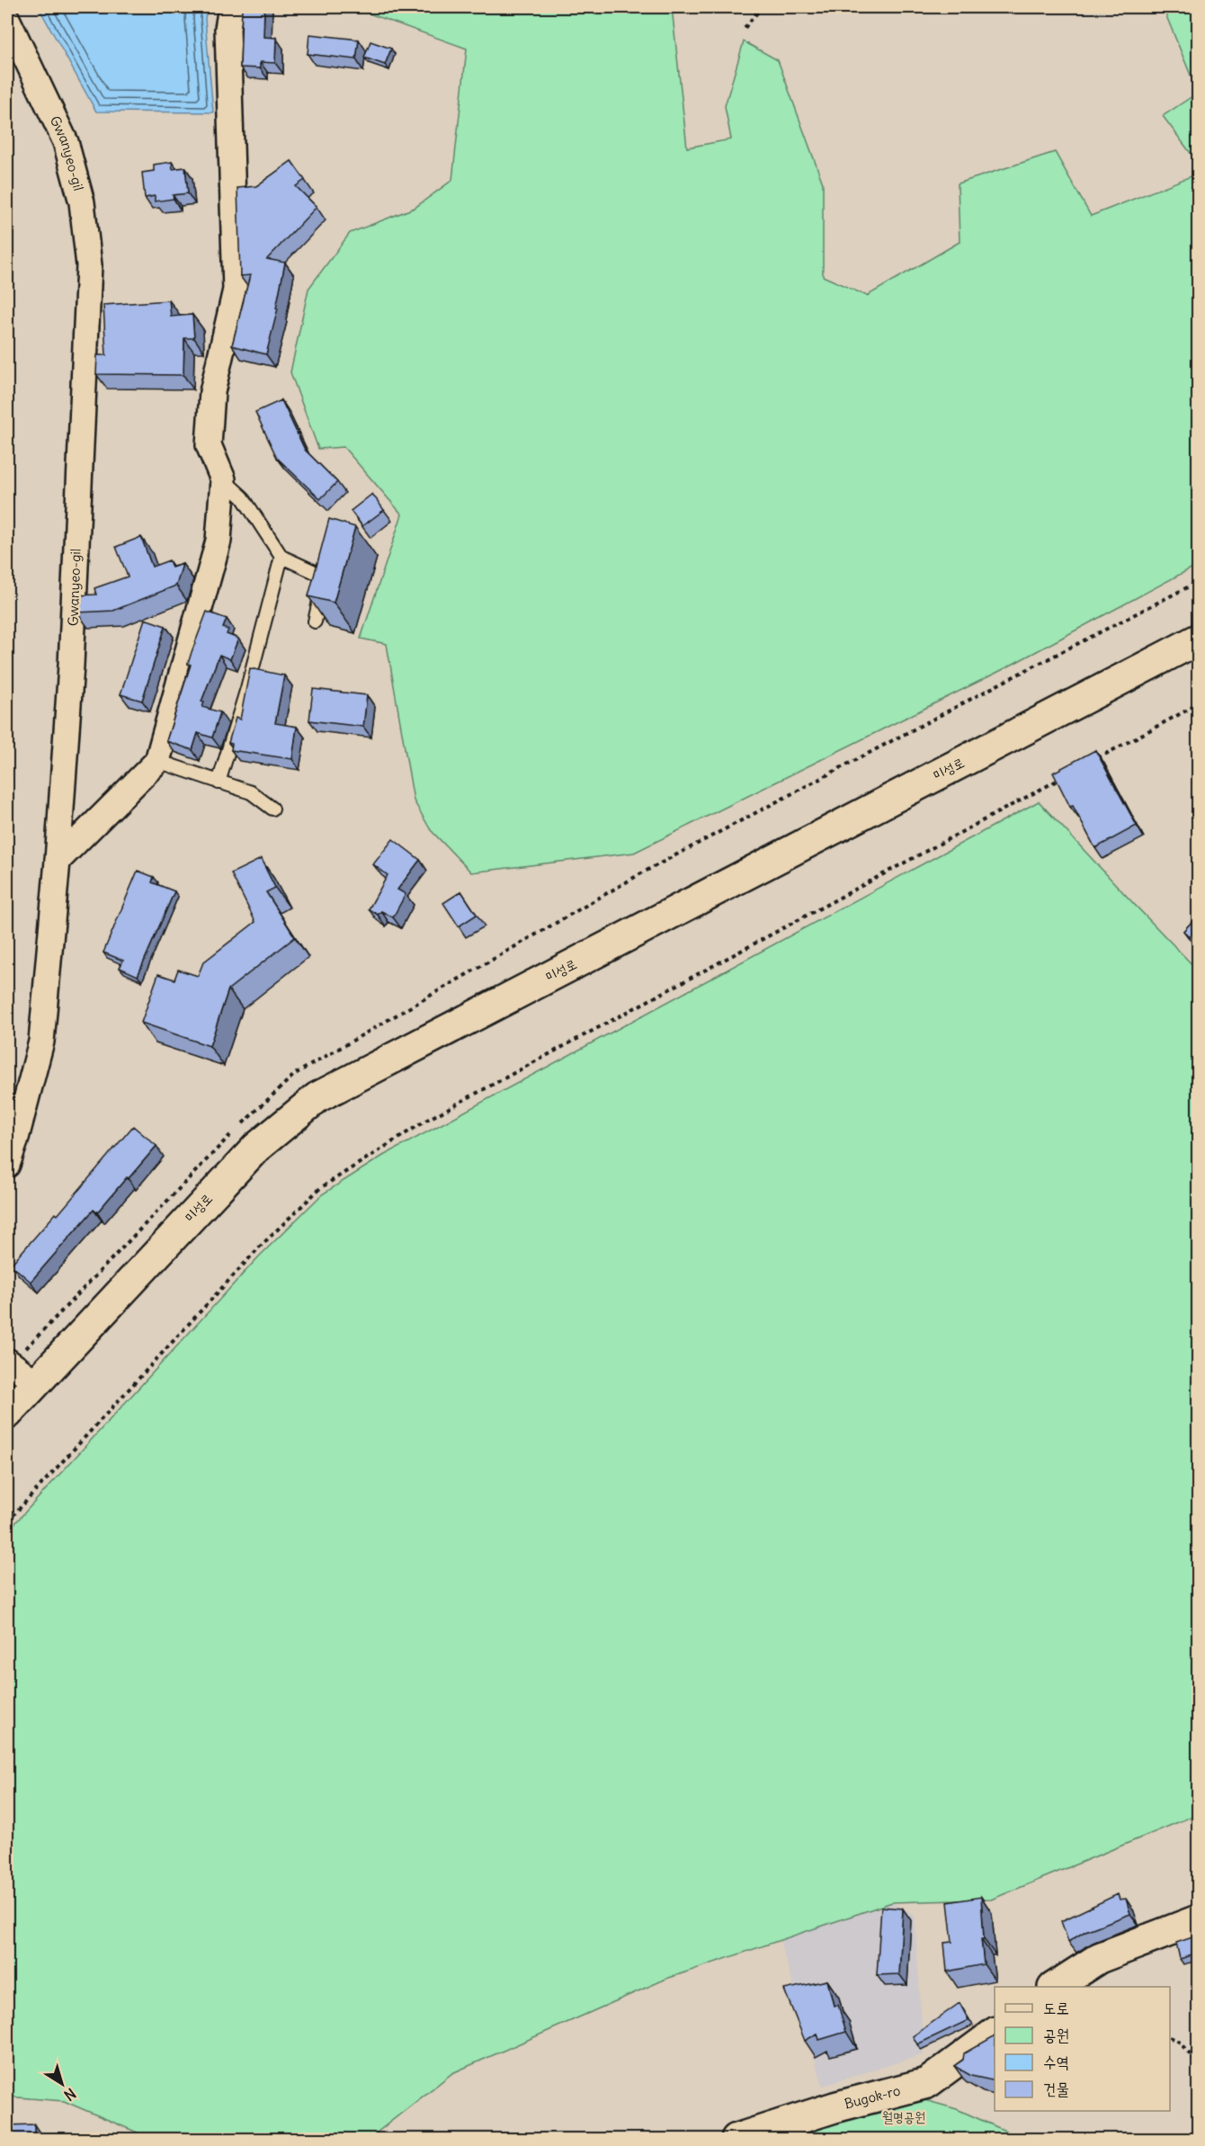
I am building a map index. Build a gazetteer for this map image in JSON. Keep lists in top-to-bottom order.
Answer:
{
  "streets": {
    "street": ["Gwanyeo-gil", "미성로", "Bugok-ro"]
  },
  "parks": ["월명공원"],
  "legend": [
    "도로",
    "공원",
    "수역",
    "건물"
  ],
  "north": "bottom right"
}
